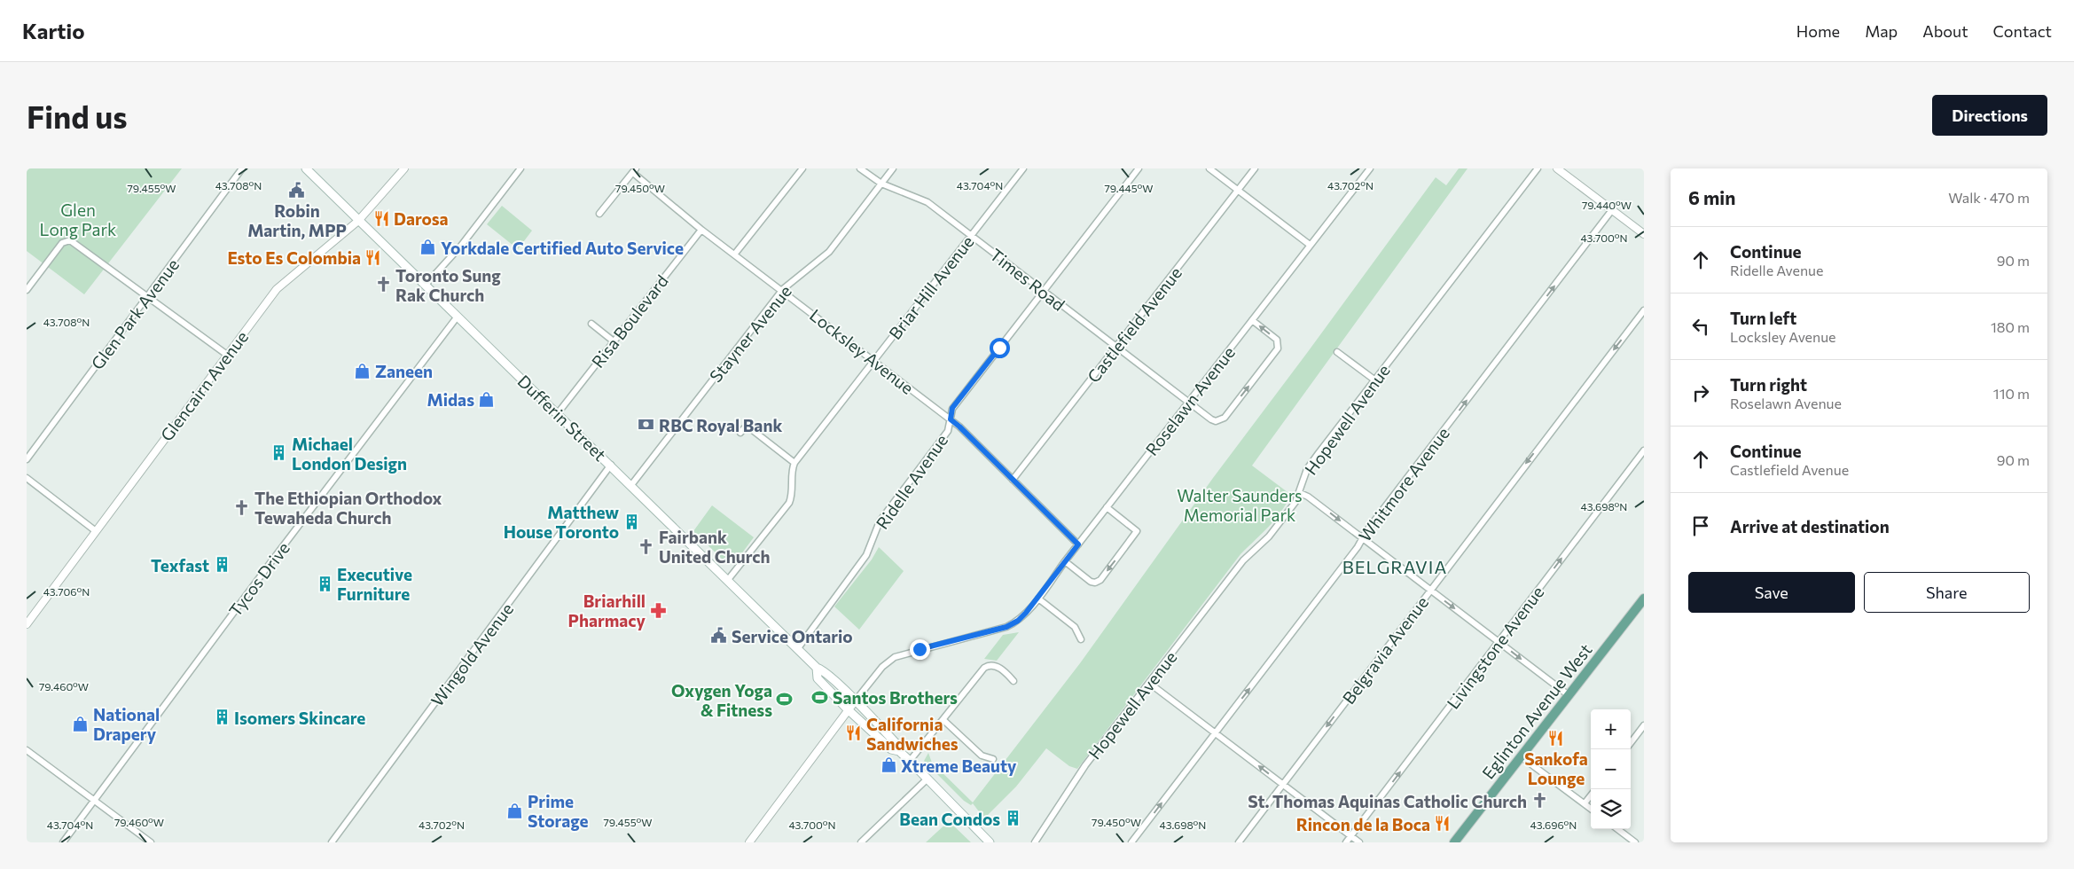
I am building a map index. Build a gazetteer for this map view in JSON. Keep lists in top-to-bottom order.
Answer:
{
  "streets": {
    "main road": ["Dufferin Street", "Eglinton Avenue West"],
    "street": [
      "Times Road",
      "Briar Hill Avenue",
      "Glen Park Avenue",
      "Risa Boulevard",
      "Castlefield Avenue",
      "Stayner Avenue",
      "Locksley Avenue",
      "Glencairn Avenue",
      "Roselawn Avenue",
      "Hopewell Avenue",
      "Ridelle Avenue",
      "Whitmore Avenue",
      "Tycos Drive",
      "Livingstone Avenue",
      "Belgravia Avenue",
      "Wingold Avenue"
    ]
  },
  "crossings": [
    ["Times Road", "Briar Hill Avenue"],
    ["Times Road", "Castlefield Avenue"],
    ["Times Road", "Stayner Avenue"],
    ["Times Road", "Roselawn Avenue"],
    ["Times Road", "Ridelle Avenue"],
    ["Briar Hill Avenue", "Locksley Avenue"],
    ["Risa Boulevard", "Locksley Avenue"],
    ["Risa Boulevard", "Dufferin Street"],
    ["Castlefield Avenue", "Locksley Avenue"],
    ["Stayner Avenue", "Locksley Avenue"],
    ["Stayner Avenue", "Dufferin Street"],
    ["Locksley Avenue", "Roselawn Avenue"],
    ["Locksley Avenue", "Ridelle Avenue"],
    ["Glencairn Avenue", "Dufferin Street"],
    ["Roselawn Avenue", "Dufferin Street"],
    ["Dufferin Street", "Ridelle Avenue"],
    ["Dufferin Street", "Tycos Drive"],
    ["Dufferin Street", "Wingold Avenue"]
  ],
  "one_way": ["Whitmore Avenue", "Livingstone Avenue", "Belgravia Avenue"],
  "districts": ["BELGRAVIA"],
  "parks": ["Glen Long Park", "Walter Saunders Memorial Park"],
  "places": {
    "public building": ["Robin Martin, MPP", "Service Ontario"],
    "restaurant": [
      "Darosa",
      "Esto Es Colombia",
      "California Sandwiches",
      "Sankofa Lounge",
      "Rincon de la Boca"
    ],
    "shop": [
      "Yorkdale Certified Auto Service",
      "Zaneen",
      "Midas",
      "National Drapery",
      "Xtreme Beauty",
      "Prime Storage"
    ],
    "church": [
      "Toronto Sung Rak Church",
      "The Ethiopian Orthodox Tewaheda Church",
      "Fairbank United Church",
      "St. Thomas Aquinas Catholic Church"
    ],
    "bank": ["RBC Royal Bank"],
    "building": [
      "Michael London Design",
      "Matthew House Toronto",
      "Texfast",
      "Executive Furniture",
      "Isomers Skincare",
      "Bean Condos"
    ],
    "pharmacy": ["Briarhill Pharmacy"],
    "sports": ["Santos Brothers", "Oxygen Yoga & Fitness"]
  },
  "page": {
    "header": "Kartio",
    "nav": [
      "Home",
      "Map",
      "About",
      "Contact"
    ],
    "buttons": [
      "Directions",
      ["Save", "Share"]
    ],
    "title": "Find us",
    "heading": ["6 min", "Walk · 470 m"],
    "list": [
      ["Continue", "Ridelle Avenue", "90 m"],
      ["Turn left", "Locksley Avenue", "180 m"],
      ["Turn right", "Roselawn Avenue", "110 m"],
      ["Continue", "Castlefield Avenue", "90 m"],
      "Arrive at destination"
    ],
    "map_buttons": ["+", "−"]
  },
  "coordinates": [
    "43.708°N",
    "43.704°N",
    "43.702°N",
    "79.455°W",
    "79.450°W",
    "79.445°W",
    "79.440°W",
    "43.700°N",
    "43.698°N",
    "43.706°N",
    "79.460°W",
    "43.696°N"
  ]
}
